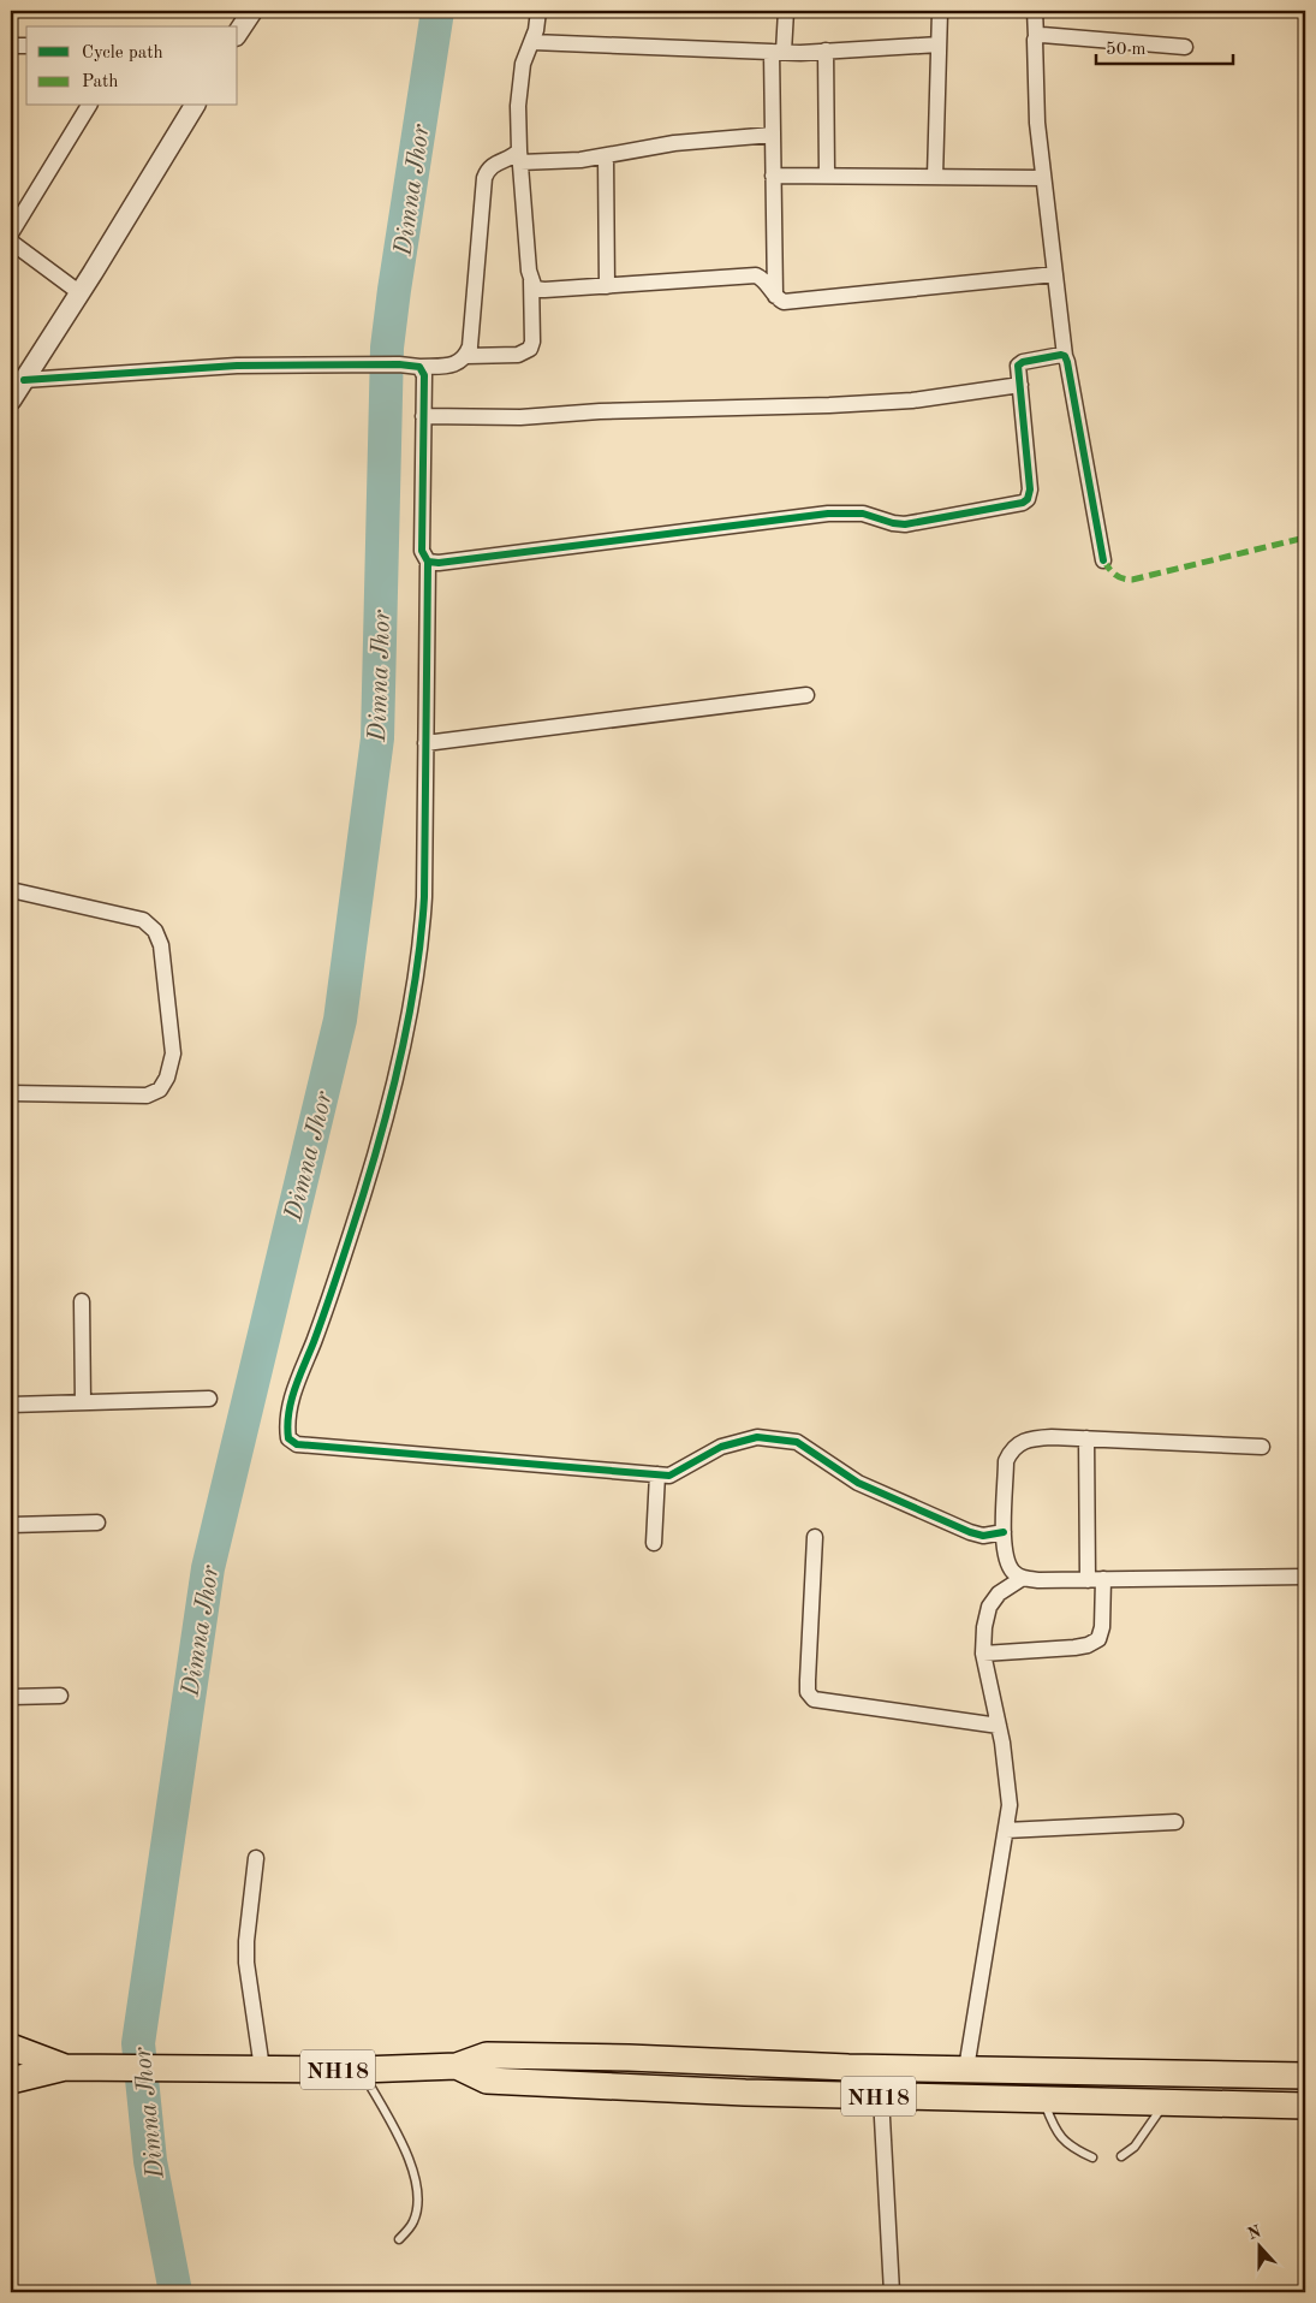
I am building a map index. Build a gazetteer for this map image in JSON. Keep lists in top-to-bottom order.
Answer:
{
  "streets": {
    "highway": ["NH18"]
  },
  "water": ["Dimna Jhor"],
  "legend": ["Cycle path", "Path"],
  "scale_bar": "50 m",
  "north": "top"
}
